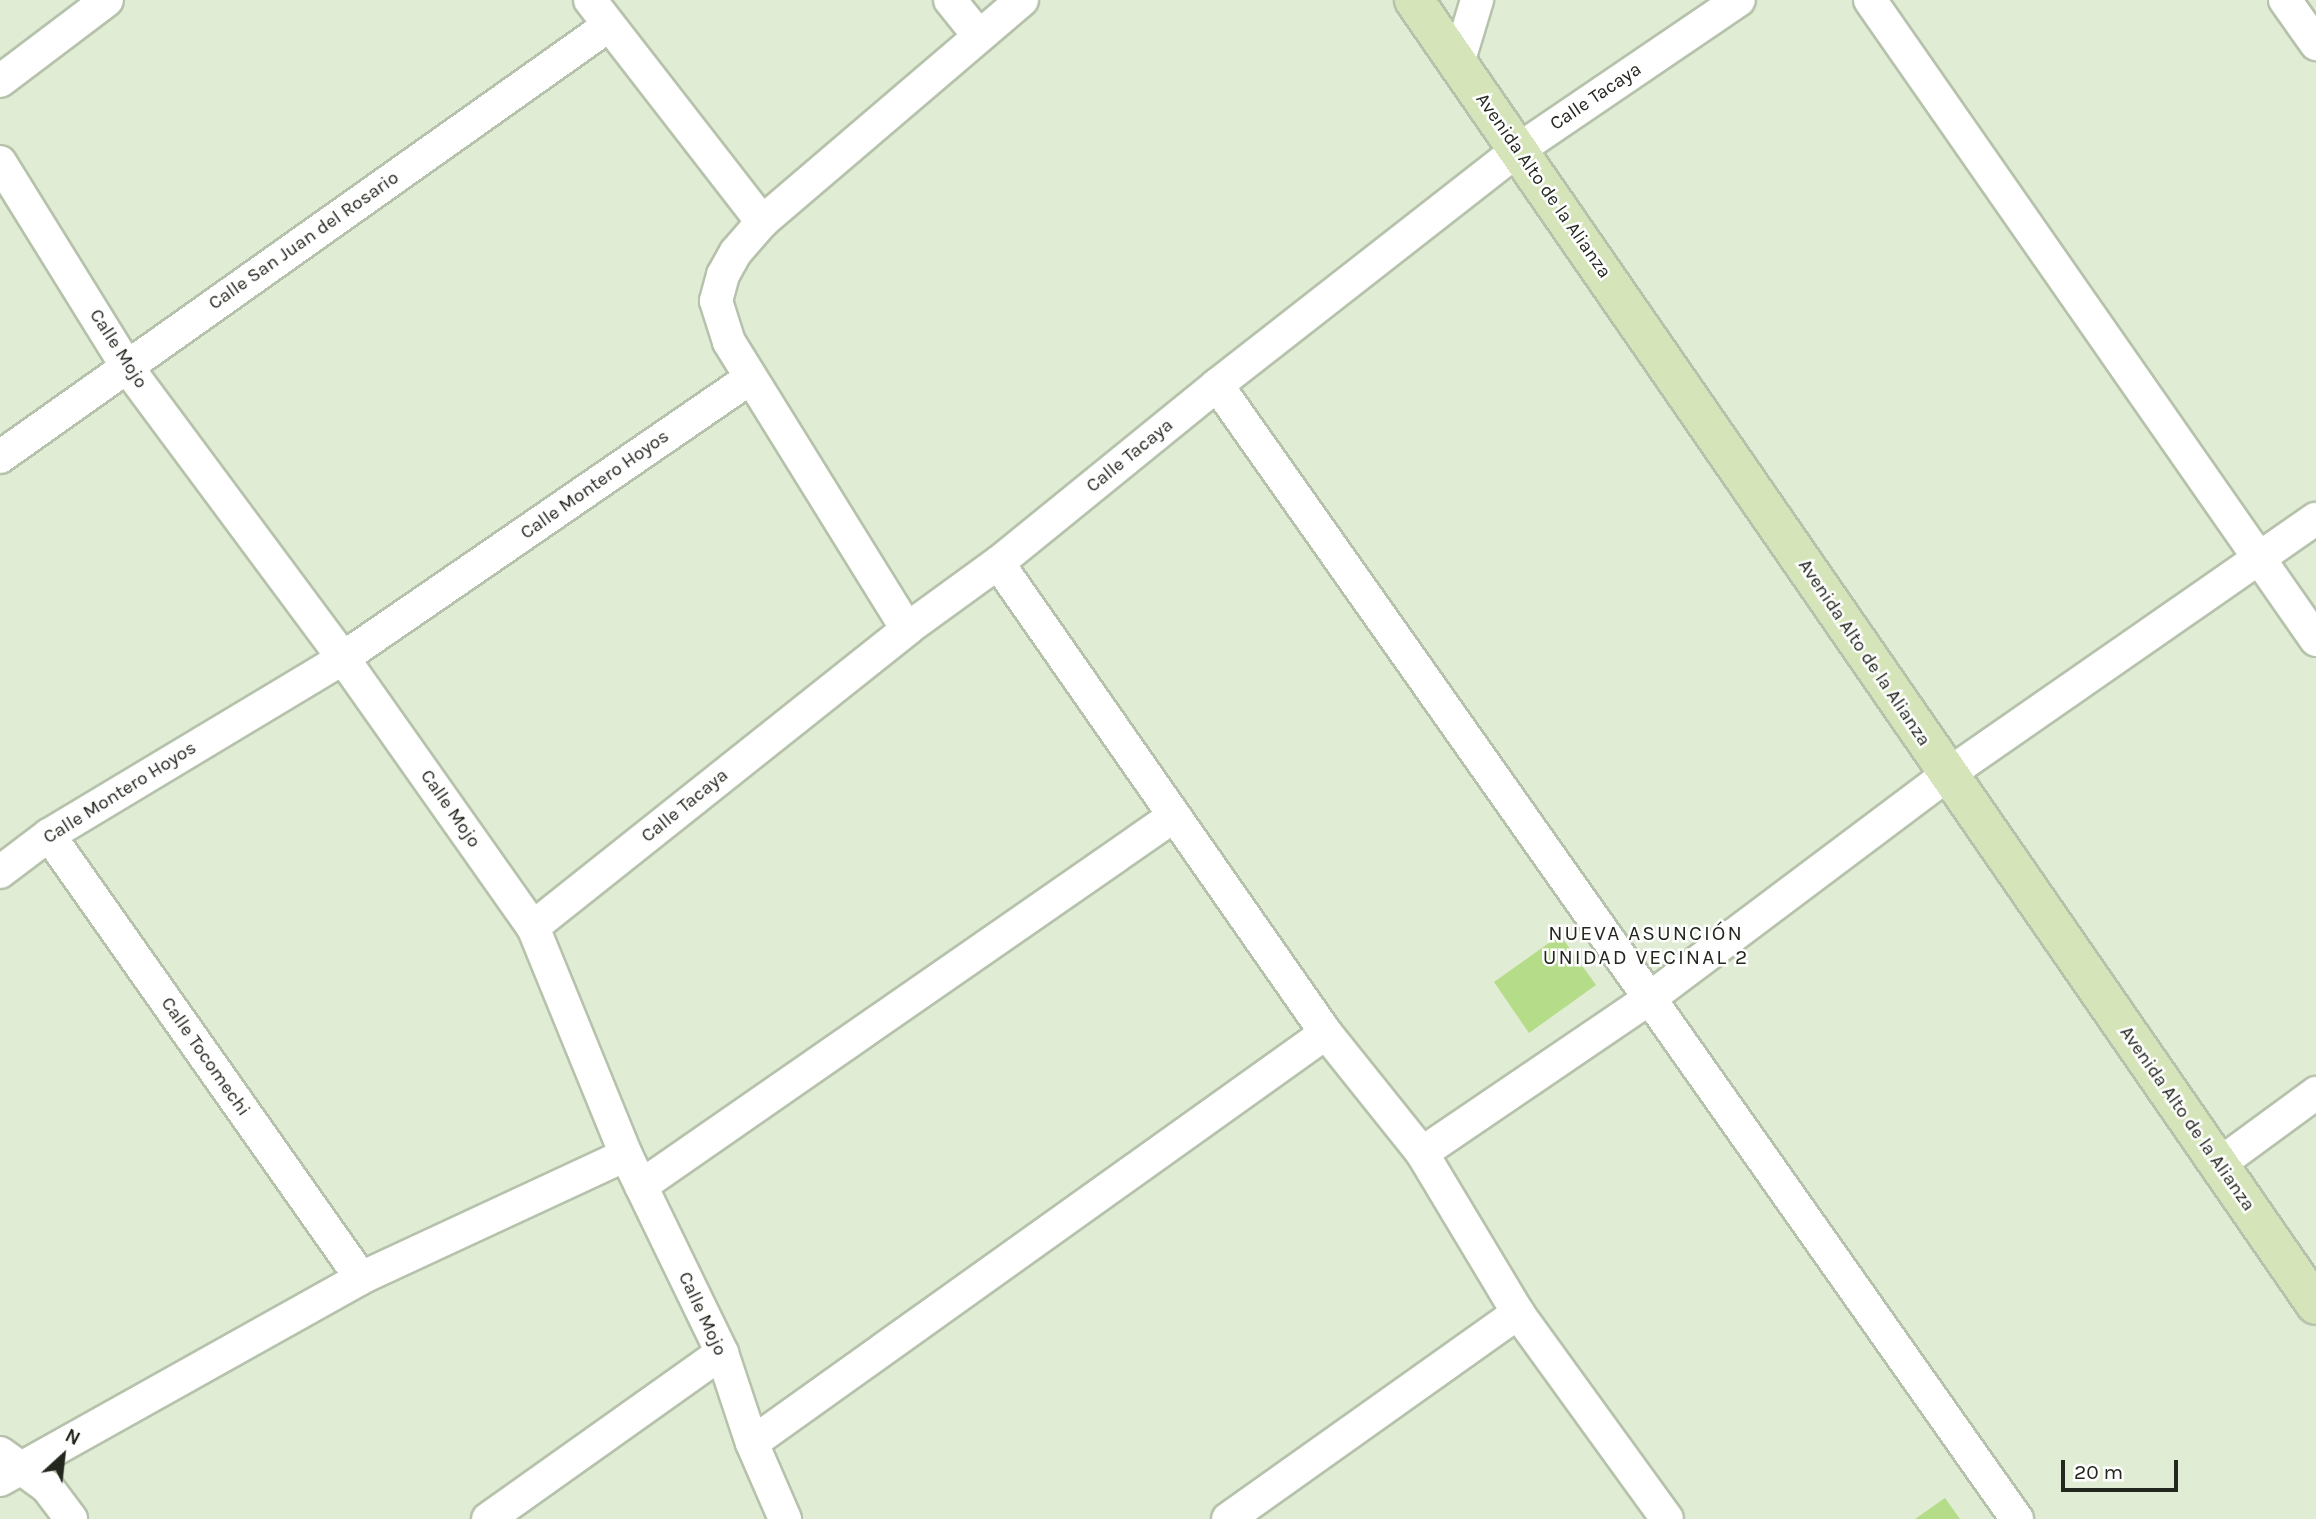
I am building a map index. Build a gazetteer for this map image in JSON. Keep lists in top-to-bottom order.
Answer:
{
  "streets": {
    "street": [
      "Calle Tacaya",
      "Avenida Alto de la Alianza",
      "Calle San Juan del Rosario",
      "Calle Mojo",
      "Calle Montero Hoyos",
      "Calle Tocomechi"
    ]
  },
  "crossings": [
    ["Calle Tacaya", "Avenida Alto de la Alianza"],
    ["Calle Tacaya", "Calle Mojo"],
    ["Calle San Juan del Rosario", "Calle Mojo"],
    ["Calle Mojo", "Calle Montero Hoyos"],
    ["Calle Montero Hoyos", "Calle Tocomechi"]
  ],
  "districts": ["NUEVA ASUNCIÓN UNIDAD VECINAL 2"],
  "scale_bar": "20 m",
  "north": "top right"
}
